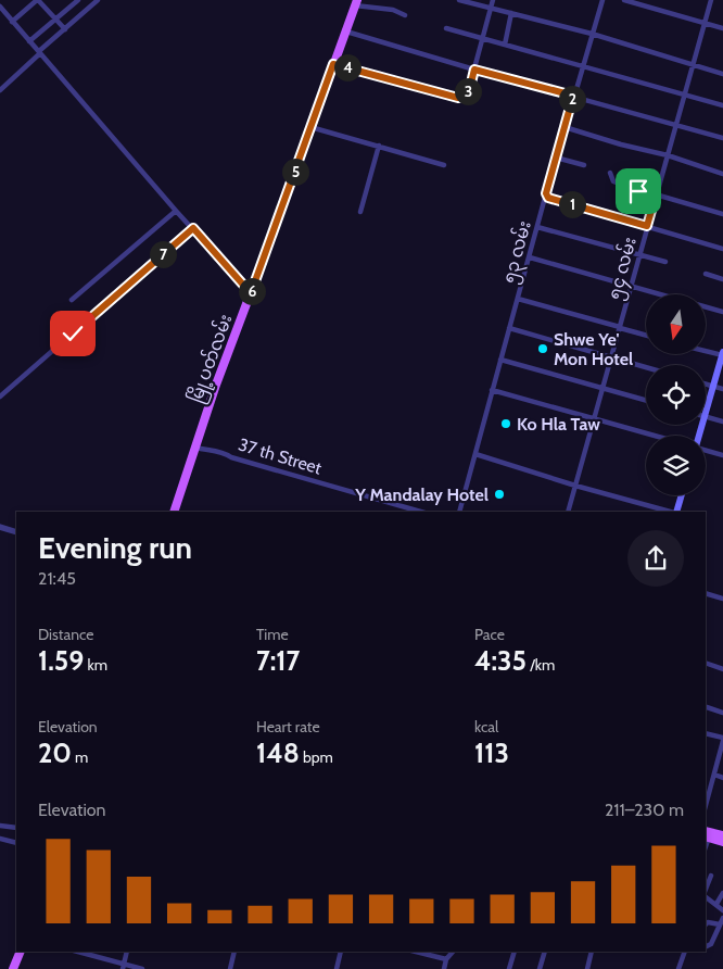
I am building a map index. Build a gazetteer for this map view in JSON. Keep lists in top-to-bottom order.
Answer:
{
  "streets": {
    "main road": ["မြို့ပတ်လမ်း"],
    "street": ["၅၃ လမ်း", "၅၄ လမ်း", "37 th Street"]
  },
  "crossings": [
    ["မြို့ပတ်လမ်း", "37 th Street"]
  ],
  "places": ["Shwe Ye' Mon Hotel", "Ko Hla Taw", "Y Mandalay Hotel"],
  "north": "bottom",
  "page": {
    "pins": [
      "4",
      "3",
      "2",
      "5",
      "1",
      "7",
      "6"
    ],
    "heading": ["Evening run", "21:45"],
    "stats": [
      ["Distance", "1.59 km"],
      ["Time", "7:17"],
      ["Pace", "4:35 /km"],
      ["Elevation", "20 m"],
      ["Heart rate", "148 bpm"],
      ["kcal", "113"]
    ],
    "chart": ["Elevation", "211–230 m"]
  }
}
